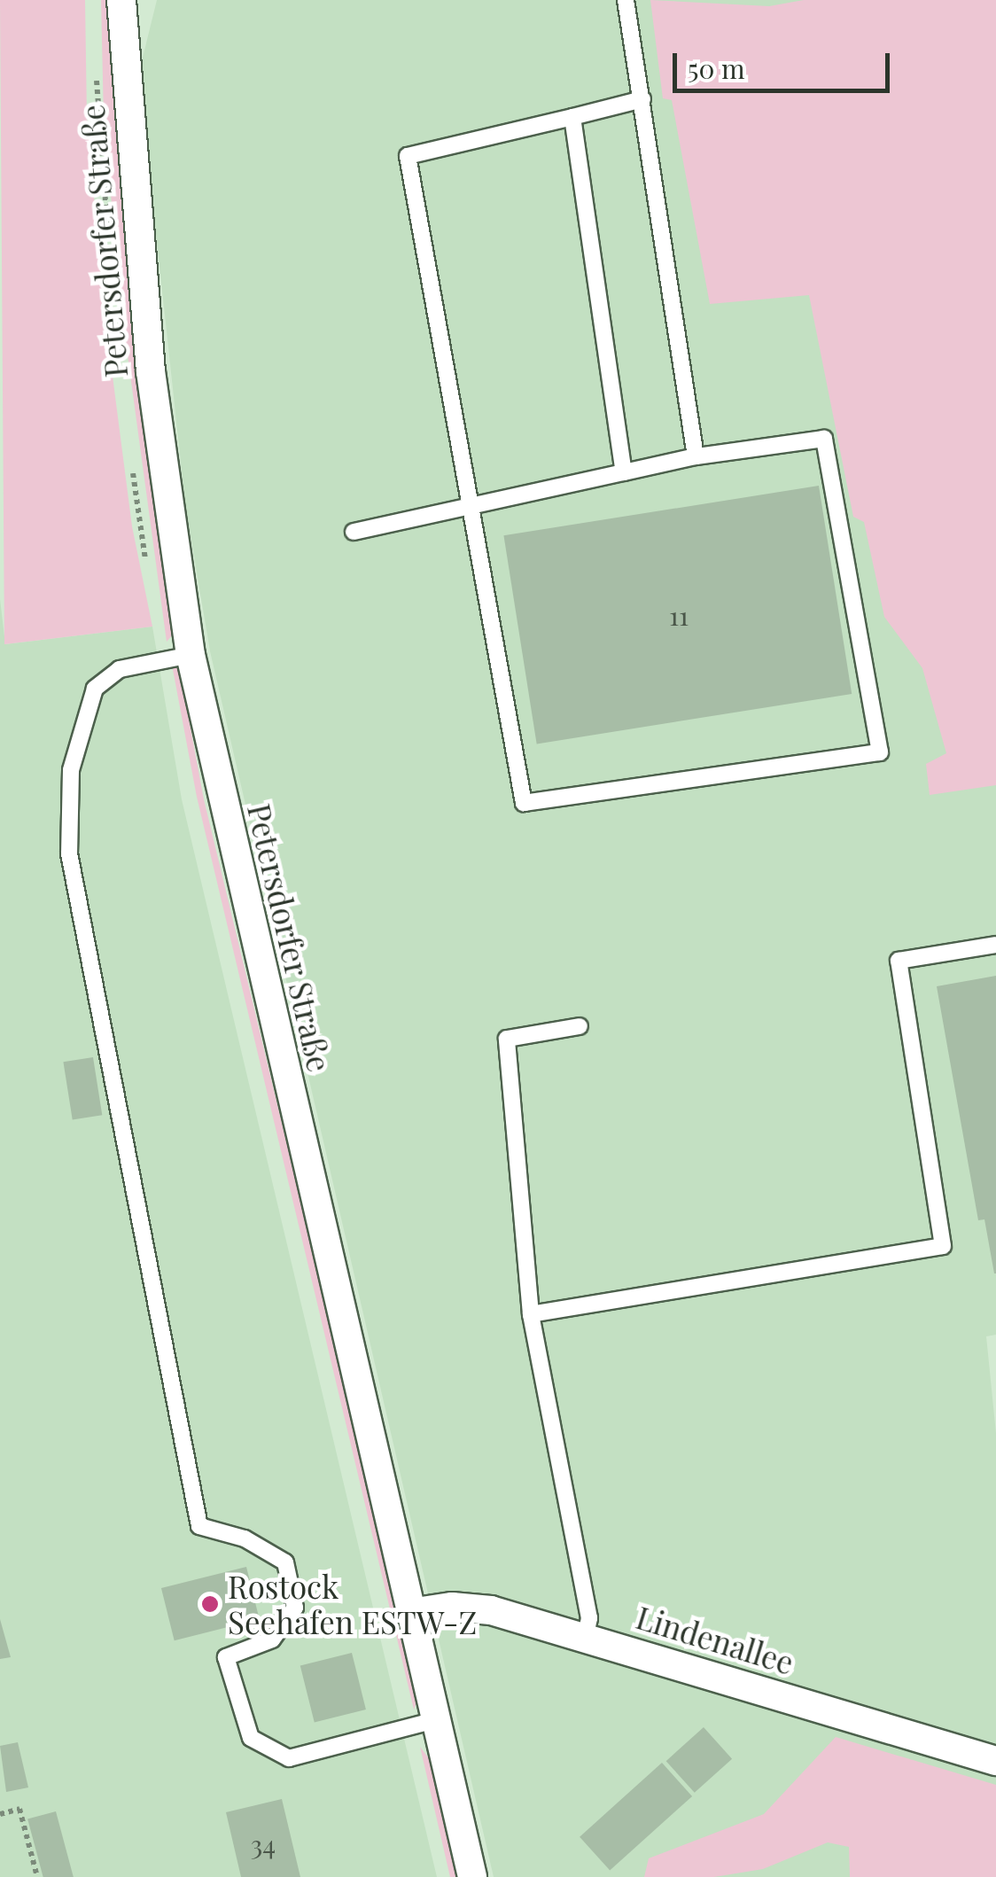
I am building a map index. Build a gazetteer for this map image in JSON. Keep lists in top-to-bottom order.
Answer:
{
  "streets": {
    "street": ["Petersdorfer Straße", "Lindenallee"]
  },
  "crossings": [
    ["Petersdorfer Straße", "Lindenallee"]
  ],
  "places": ["Rostock Seehafen ESTW-Z"],
  "house_numbers": ["11", "34"],
  "scale_bar": "50 m"
}
